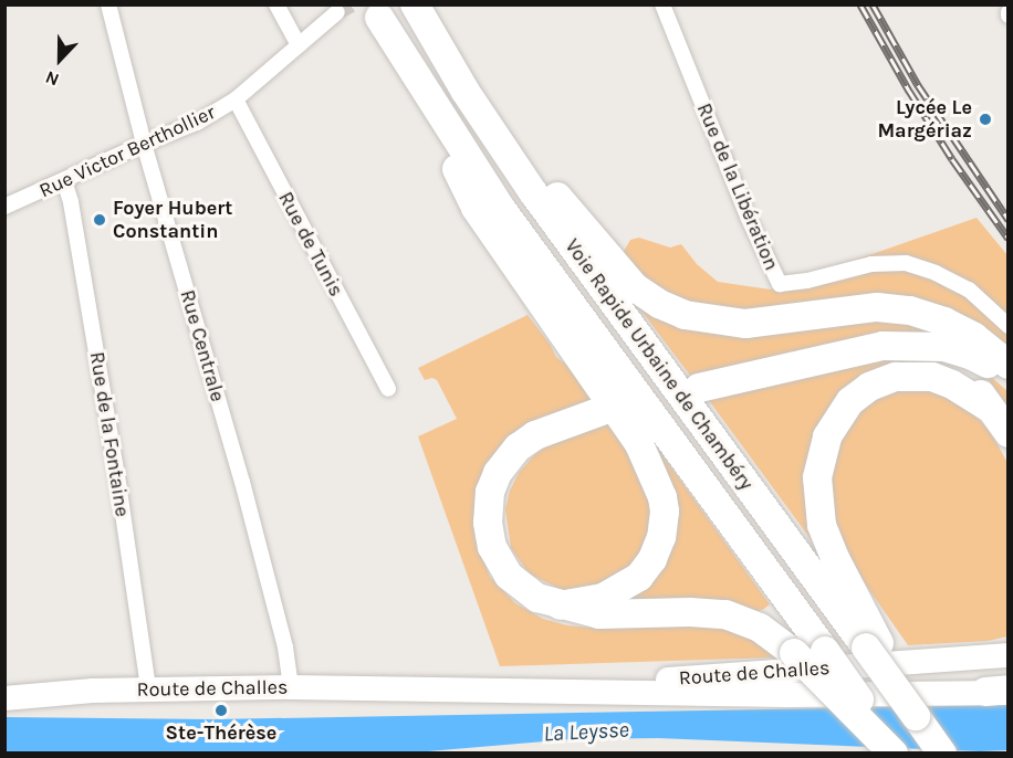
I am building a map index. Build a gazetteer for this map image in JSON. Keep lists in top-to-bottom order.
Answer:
{
  "streets": {
    "highway": ["Voie Rapide Urbaine de Chambéry"],
    "main road": ["Route de Challes"],
    "street": [
      "Rue Victor Berthollier",
      "Rue de la Libération",
      "Rue de Tunis",
      "Rue Centrale",
      "Rue de la Fontaine"
    ]
  },
  "crossings": [
    ["Rue Victor Berthollier", "Rue de Tunis"],
    ["Rue Victor Berthollier", "Rue Centrale"],
    ["Rue Victor Berthollier", "Rue de la Fontaine"],
    ["Rue Centrale", "Route de Challes"],
    ["Rue de la Fontaine", "Route de Challes"]
  ],
  "water": ["La Leysse"],
  "places": ["Lycée Le Margériaz", "Foyer Hubert Constantin", "Ste-Thérèse"],
  "north": "bottom"
}
